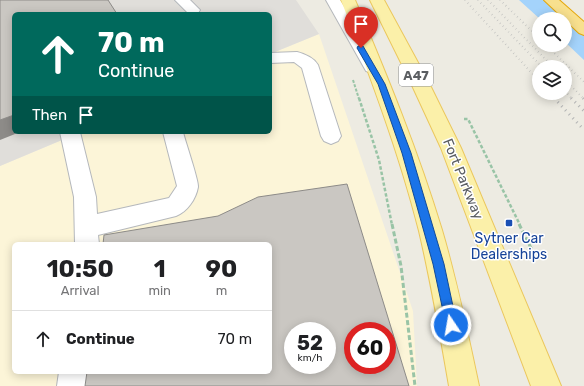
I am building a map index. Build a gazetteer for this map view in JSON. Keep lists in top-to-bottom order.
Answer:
{
  "streets": {
    "main road": ["A47", "Fort Parkway"]
  },
  "places": {
    "transit": ["Sytner Car Dealerships"]
  },
  "page": {
    "turn": ["70 m", "Continue"],
    "then": "Then",
    "eta": [
      "10:50",
      "Arrival",
      "1",
      "min",
      "90",
      "m"
    ],
    "list": [
      {
        "name": "Continue",
        "value": "70 m"
      }
    ],
    "speed": "52 km/h",
    "limit": "60"
  }
}
